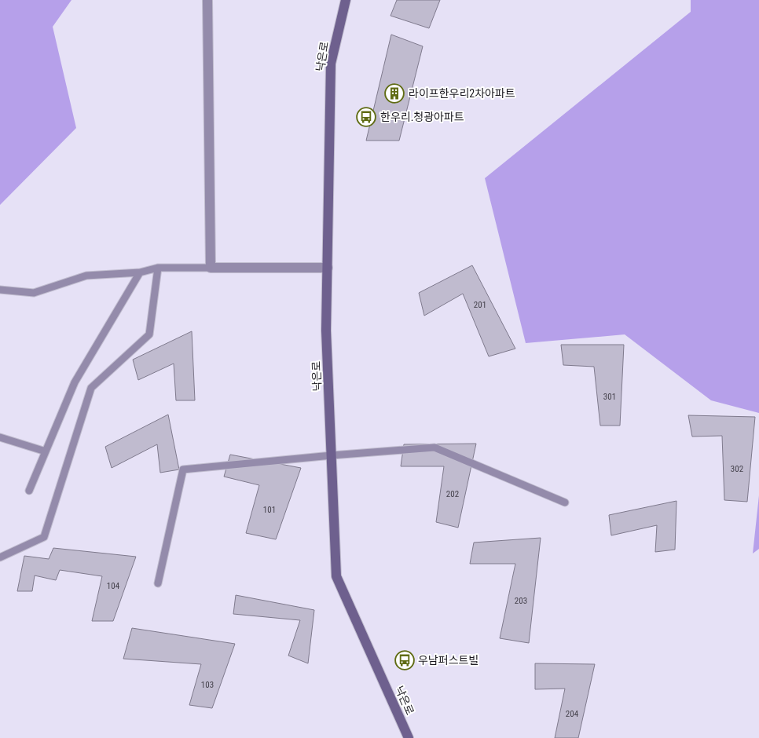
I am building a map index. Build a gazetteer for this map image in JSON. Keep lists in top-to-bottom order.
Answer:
{
  "streets": {
    "main road": ["낙은로"]
  },
  "places": {
    "building": ["라이프한우리2차아파트"],
    "bus stop": ["한우리.청광아파트", "우남퍼스트빌"]
  },
  "house_numbers": [
    "201",
    "301",
    "302",
    "202",
    "101",
    "104",
    "203",
    "103",
    "204"
  ]
}
